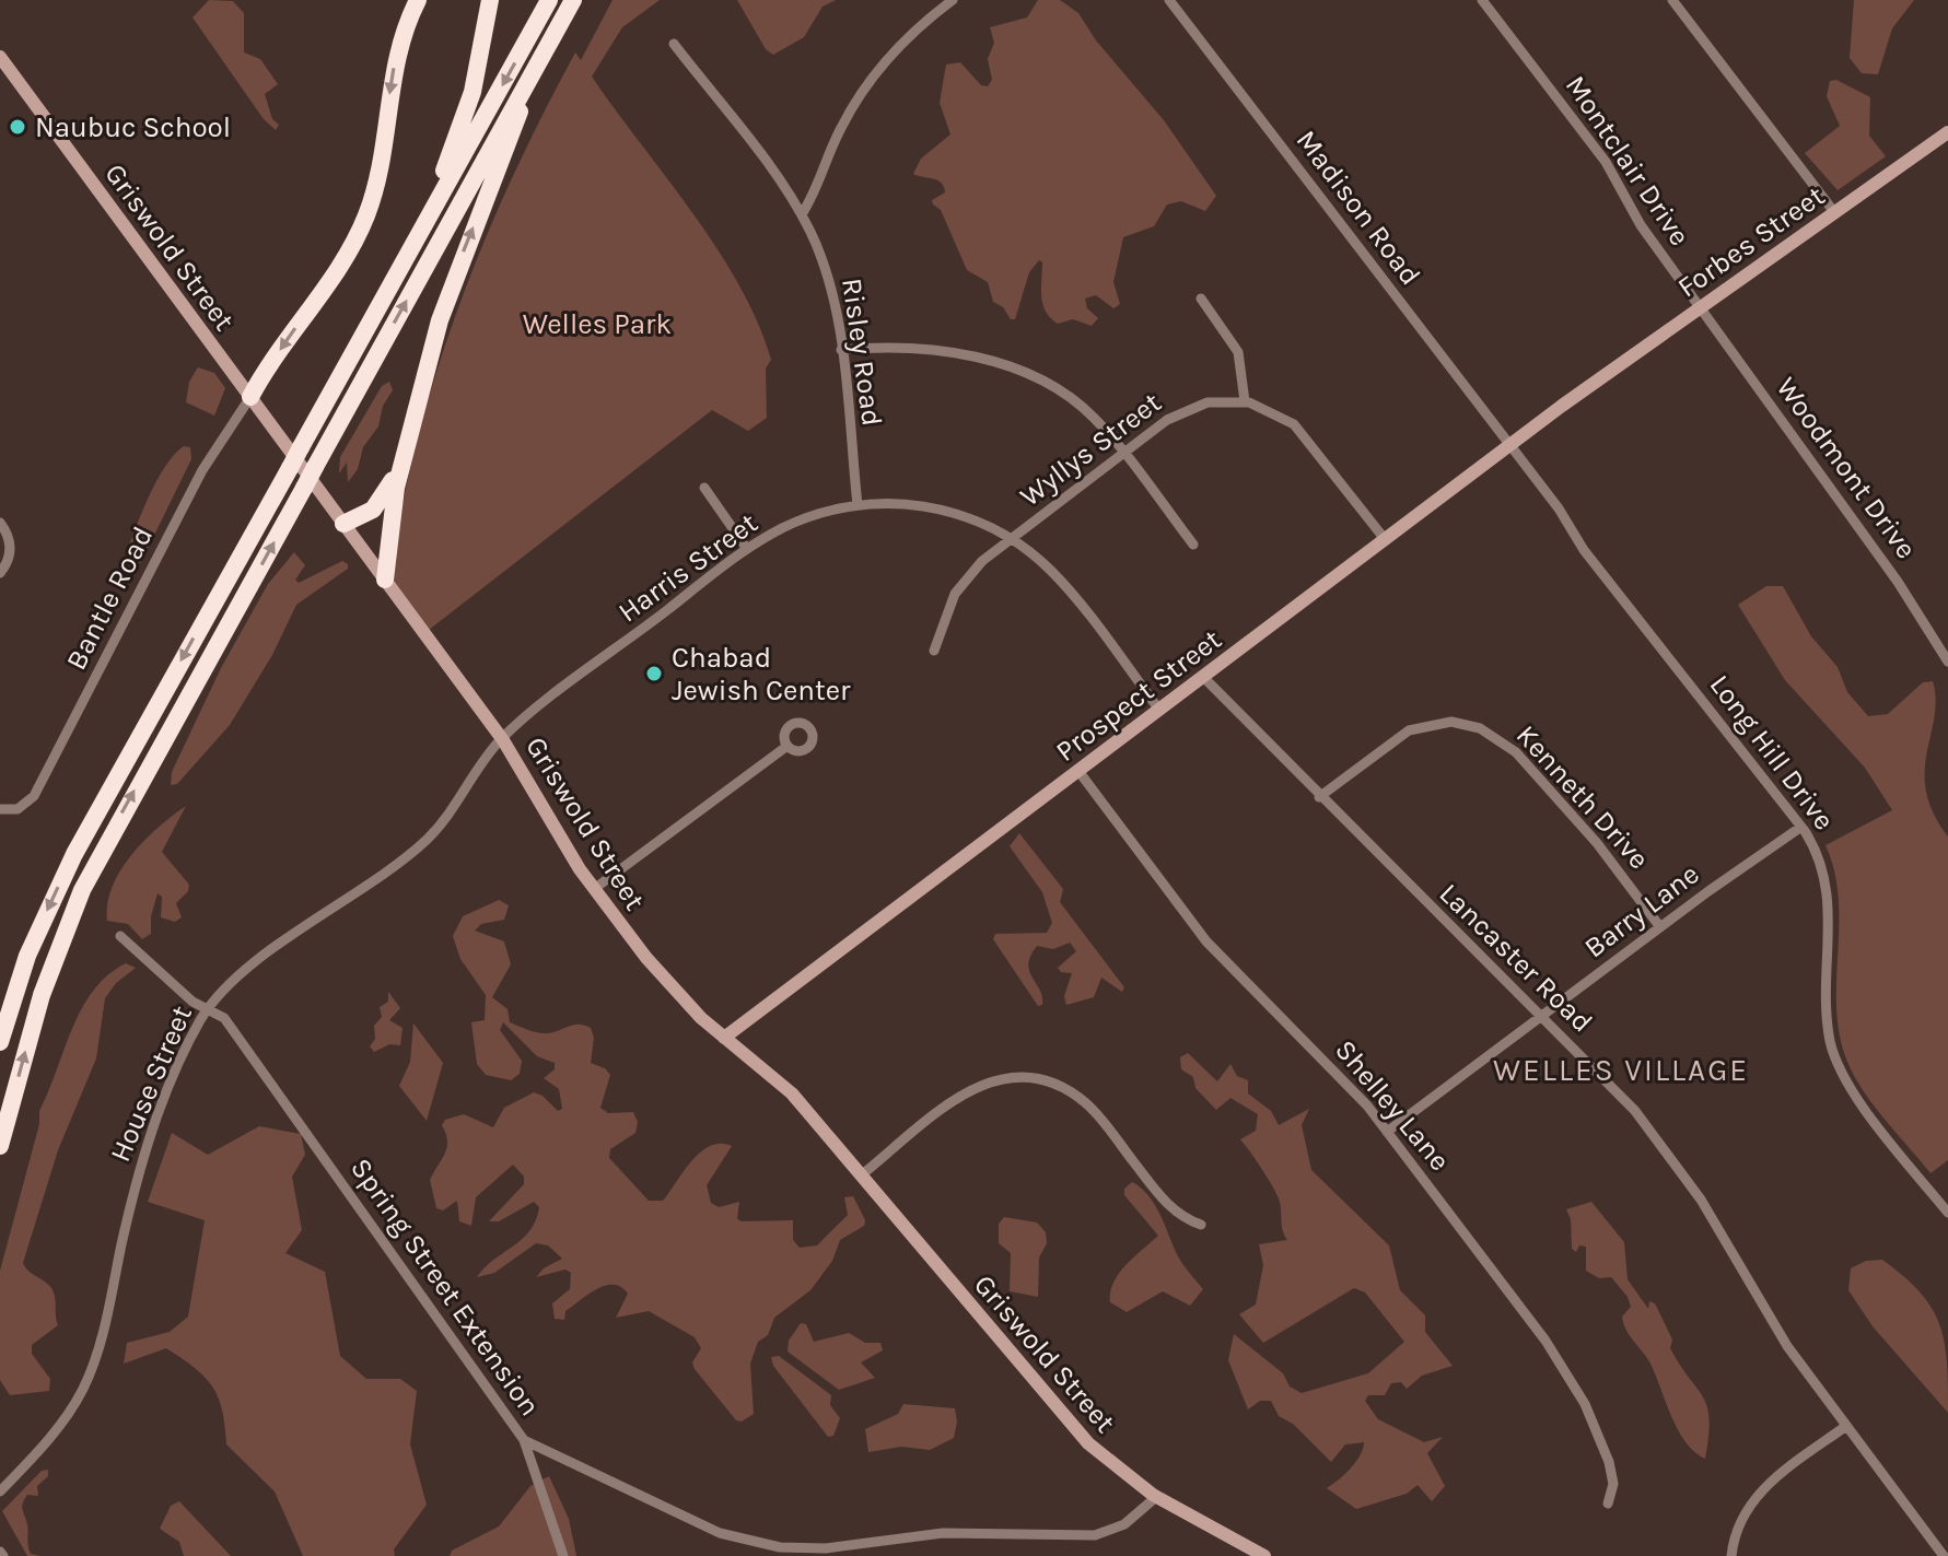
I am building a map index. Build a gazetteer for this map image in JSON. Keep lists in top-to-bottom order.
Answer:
{
  "streets": {
    "main road": ["Forbes Street", "Griswold Street", "Prospect Street"],
    "street": [
      "Montclair Drive",
      "Madison Road",
      "Risley Road",
      "Wyllys Street",
      "Woodmont Drive",
      "Harris Street",
      "Bantle Road",
      "Long Hill Drive",
      "Kenneth Drive",
      "Barry Lane",
      "Lancaster Road",
      "House Street",
      "Shelley Lane",
      "Spring Street Extension"
    ]
  },
  "crossings": [
    ["Montclair Drive", "Forbes Street"],
    ["Montclair Drive", "Woodmont Drive"],
    ["Madison Road", "Prospect Street"],
    ["Madison Road", "Long Hill Drive"],
    ["Forbes Street", "Woodmont Drive"],
    ["Forbes Street", "Prospect Street"],
    ["Griswold Street", "Harris Street"],
    ["Griswold Street", "Bantle Road"],
    ["Griswold Street", "Prospect Street"],
    ["Griswold Street", "House Street"],
    ["Griswold Street", "Spring Street Extension"],
    ["Risley Road", "Harris Street"],
    ["Wyllys Street", "Harris Street"],
    ["Wyllys Street", "Prospect Street"],
    ["Harris Street", "Prospect Street"],
    ["Harris Street", "House Street"],
    ["Prospect Street", "Long Hill Drive"],
    ["Prospect Street", "Lancaster Road"],
    ["Prospect Street", "Shelley Lane"],
    ["Long Hill Drive", "Barry Lane"],
    ["Kenneth Drive", "Barry Lane"],
    ["Kenneth Drive", "Lancaster Road"],
    ["Barry Lane", "Lancaster Road"],
    ["Barry Lane", "Shelley Lane"],
    ["House Street", "Spring Street Extension"]
  ],
  "districts": ["WELLES VILLAGE"],
  "parks": ["Welles Park"],
  "places": ["Naubuc School", "Chabad Jewish Center"]
}
